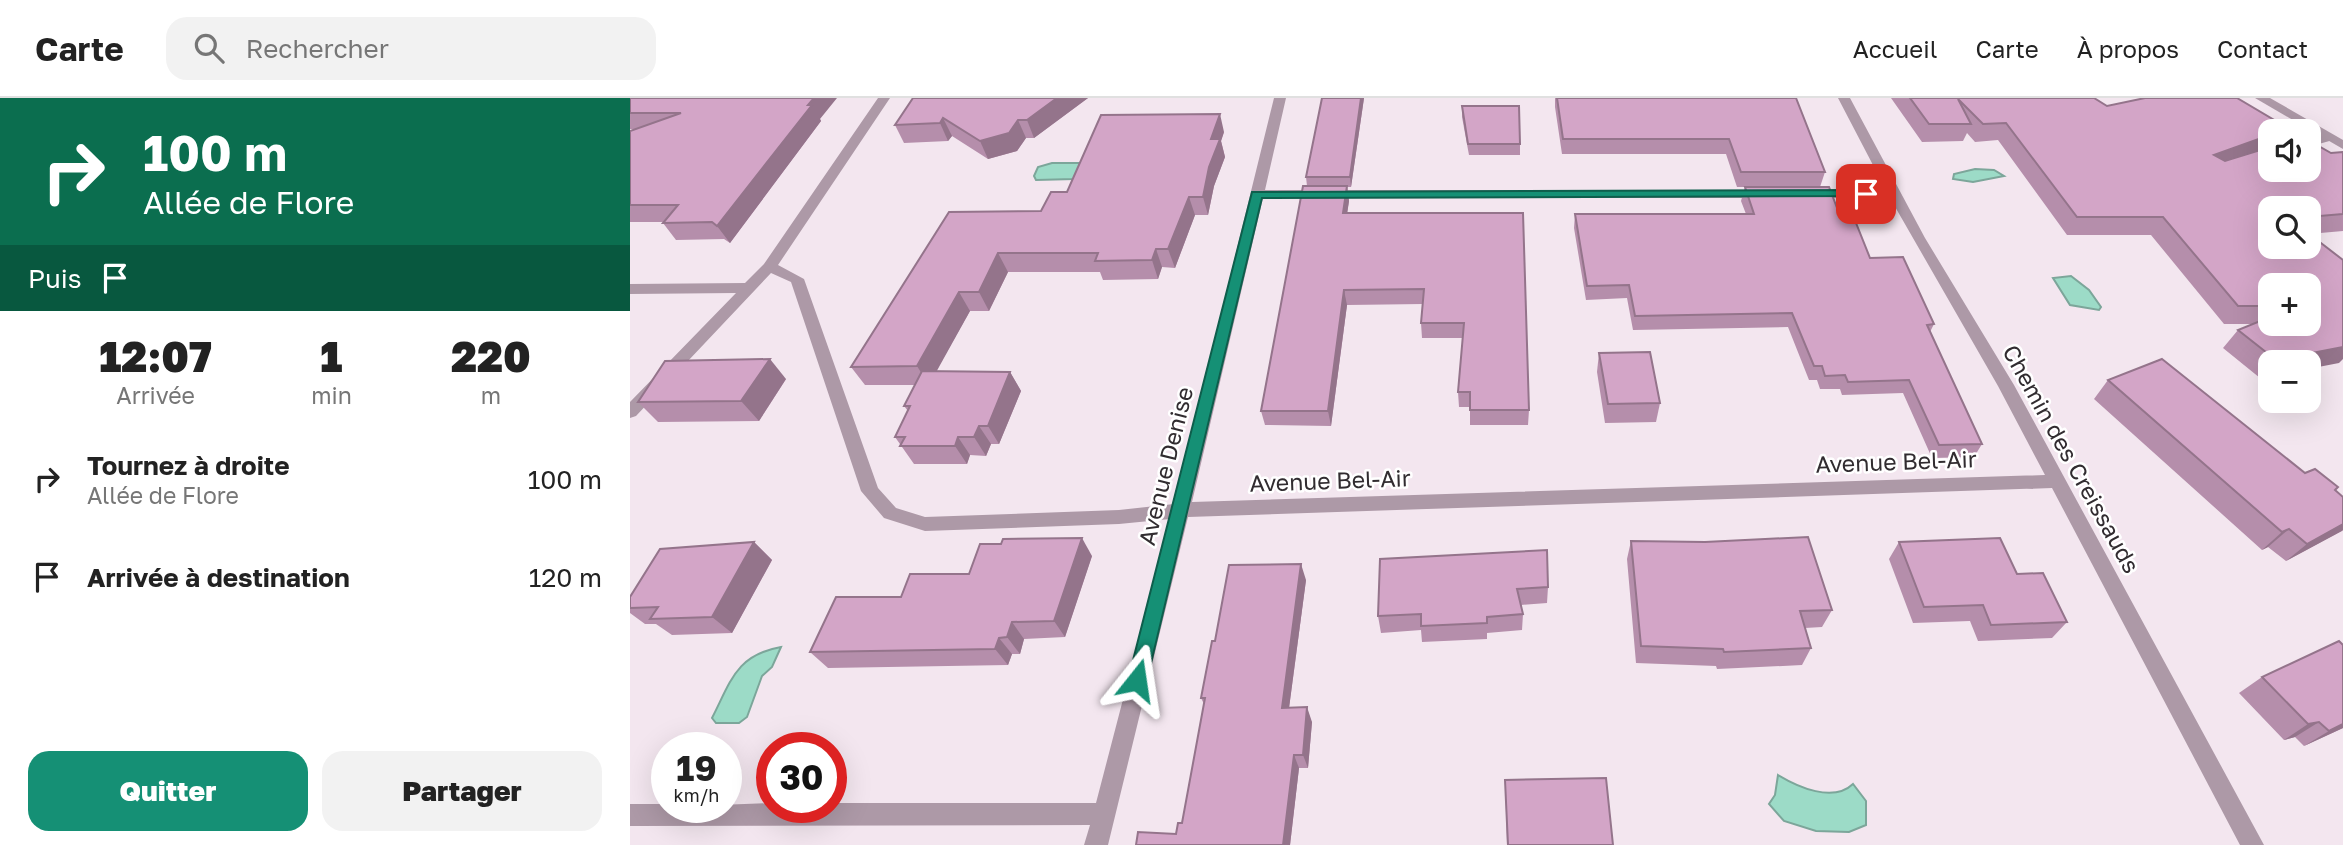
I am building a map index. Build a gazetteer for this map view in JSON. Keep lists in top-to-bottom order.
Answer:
{
  "streets": {
    "street": ["Chemin des Creissauds", "Avenue Bel-Air", "Avenue Denise"]
  },
  "crossings": [
    ["Chemin des Creissauds", "Avenue Bel-Air"],
    ["Avenue Bel-Air", "Avenue Denise"]
  ],
  "page": {
    "header": "Carte",
    "search": "Rechercher",
    "nav": [
      "Accueil",
      "Carte",
      "À propos",
      "Contact"
    ],
    "turn": ["100 m", "Allée de Flore"],
    "map_buttons": ["+", "−"],
    "then": "Puis",
    "eta": [
      "12:07",
      "Arrivée",
      "1",
      "min",
      "220",
      "m"
    ],
    "list": [
      {
        "name": "Tournez à droite",
        "note": "Allée de Flore",
        "value": "100 m"
      },
      {
        "name": "Arrivée à destination",
        "value": "120 m"
      }
    ],
    "speed": "19 km/h",
    "limit": "30",
    "buttons": ["Quitter", "Partager"]
  }
}
